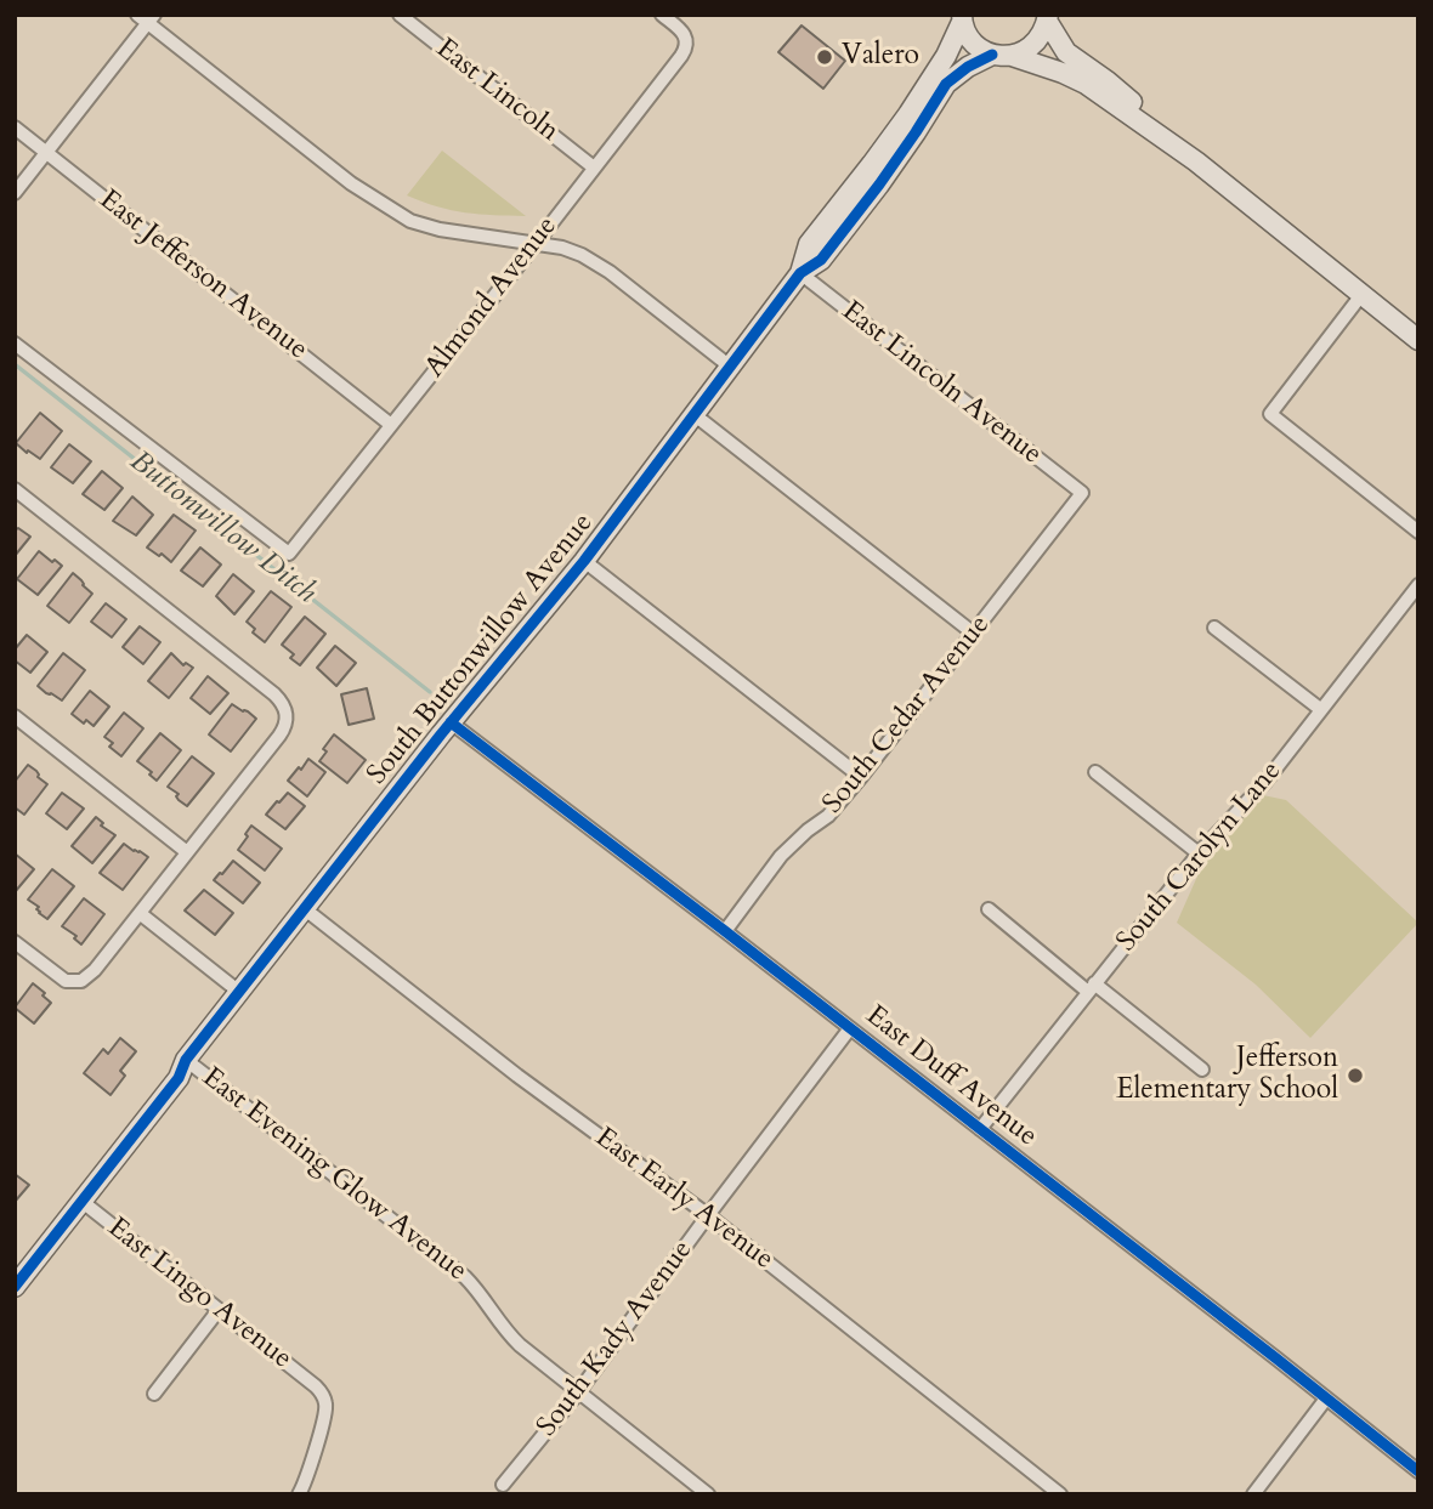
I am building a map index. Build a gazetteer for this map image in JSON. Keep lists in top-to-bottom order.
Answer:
{
  "streets": {
    "street": [
      "East Lincoln",
      "East Jefferson Avenue",
      "Almond Avenue",
      "East Lincoln Avenue",
      "South Buttonwillow Avenue",
      "South Cedar Avenue",
      "South Carolyn Lane",
      "East Duff Avenue",
      "East Evening Glow Avenue",
      "East Early Avenue",
      "East Lingo Avenue",
      "South Kady Avenue"
    ]
  },
  "crossings": [
    ["East Lincoln", "Almond Avenue"],
    ["East Jefferson Avenue", "Almond Avenue"],
    ["East Lincoln Avenue", "South Buttonwillow Avenue"],
    ["East Lincoln Avenue", "South Cedar Avenue"],
    ["South Buttonwillow Avenue", "East Duff Avenue"],
    ["South Buttonwillow Avenue", "East Evening Glow Avenue"],
    ["South Buttonwillow Avenue", "East Early Avenue"],
    ["South Buttonwillow Avenue", "East Lingo Avenue"],
    ["South Cedar Avenue", "East Duff Avenue"],
    ["South Carolyn Lane", "East Duff Avenue"],
    ["East Duff Avenue", "South Kady Avenue"],
    ["East Evening Glow Avenue", "South Kady Avenue"],
    ["East Early Avenue", "South Kady Avenue"]
  ],
  "water": ["Buttonwillow Ditch"],
  "places": ["Valero", "Jefferson Elementary School"]
}
